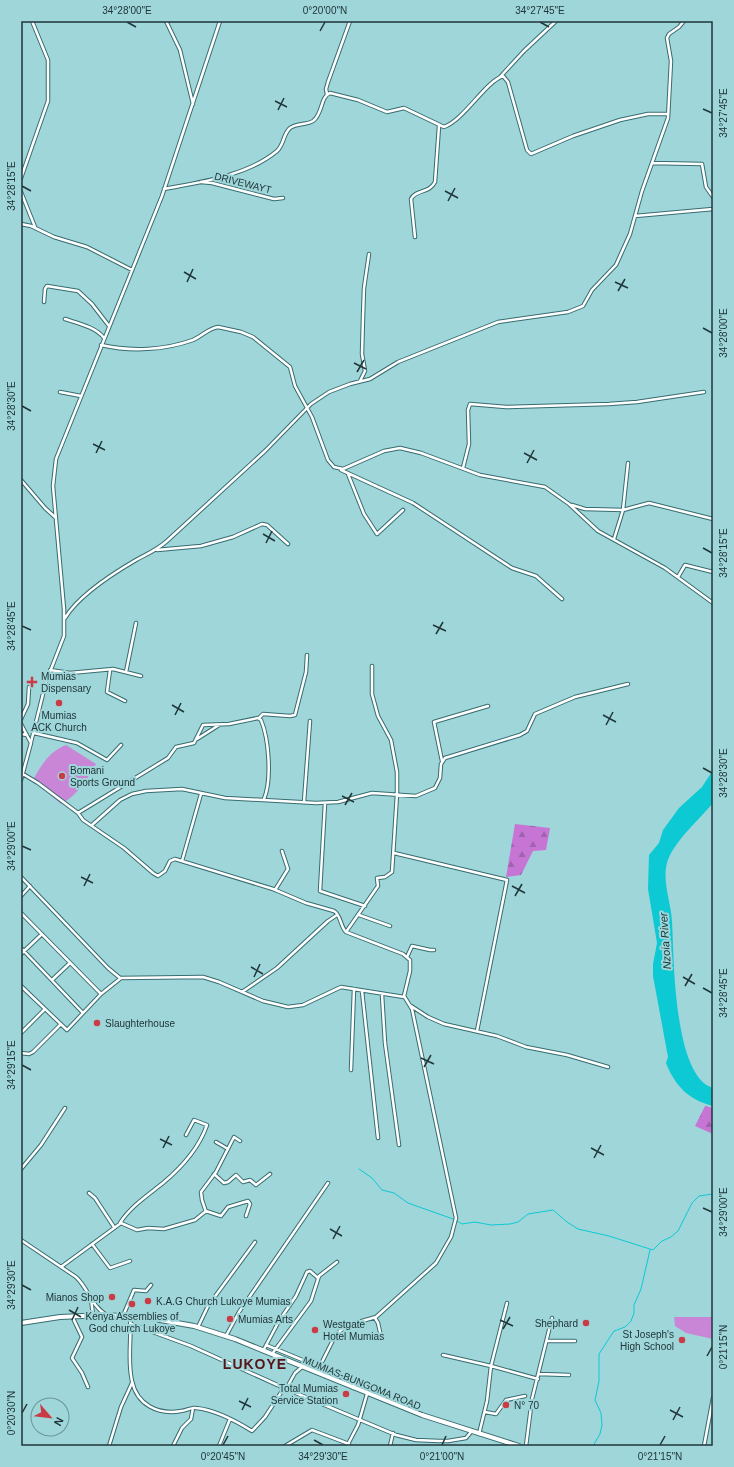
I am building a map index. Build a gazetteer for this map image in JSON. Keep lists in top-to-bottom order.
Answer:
{
  "streets": {
    "highway": ["MUMIAS-BUNGOMA ROAD"],
    "street": ["DRIVEWAYT"]
  },
  "districts": ["LUKOYE"],
  "water": ["Nzoia River"],
  "places": {
    "health": ["Mumias Dispensary"],
    "other": [
      "Mumias ACK Church",
      "Bomani Sports Ground",
      "Slaughterhouse",
      "Mianos Shop",
      "K.A.G Church Lukoye Mumias",
      "Kenya Assemblies of God church Lukoye",
      "Mumias Arts",
      "Shephard",
      "Westgate Hotel Mumias",
      "St Joseph's High School",
      "Total Mumias Service Station",
      "N° 70"
    ]
  },
  "north": "bottom right",
  "coordinates": [
    "34°28'00\"E",
    "0°20'00\"N",
    "34°27'45\"E",
    "34°28'15\"E",
    "34°28'30\"E",
    "34°28'45\"E",
    "34°29'00\"E",
    "34°29'15\"E",
    "34°29'30\"E",
    "0°21'15\"N",
    "0°20'30\"N",
    "0°20'45\"N",
    "0°21'00\"N"
  ]
}
